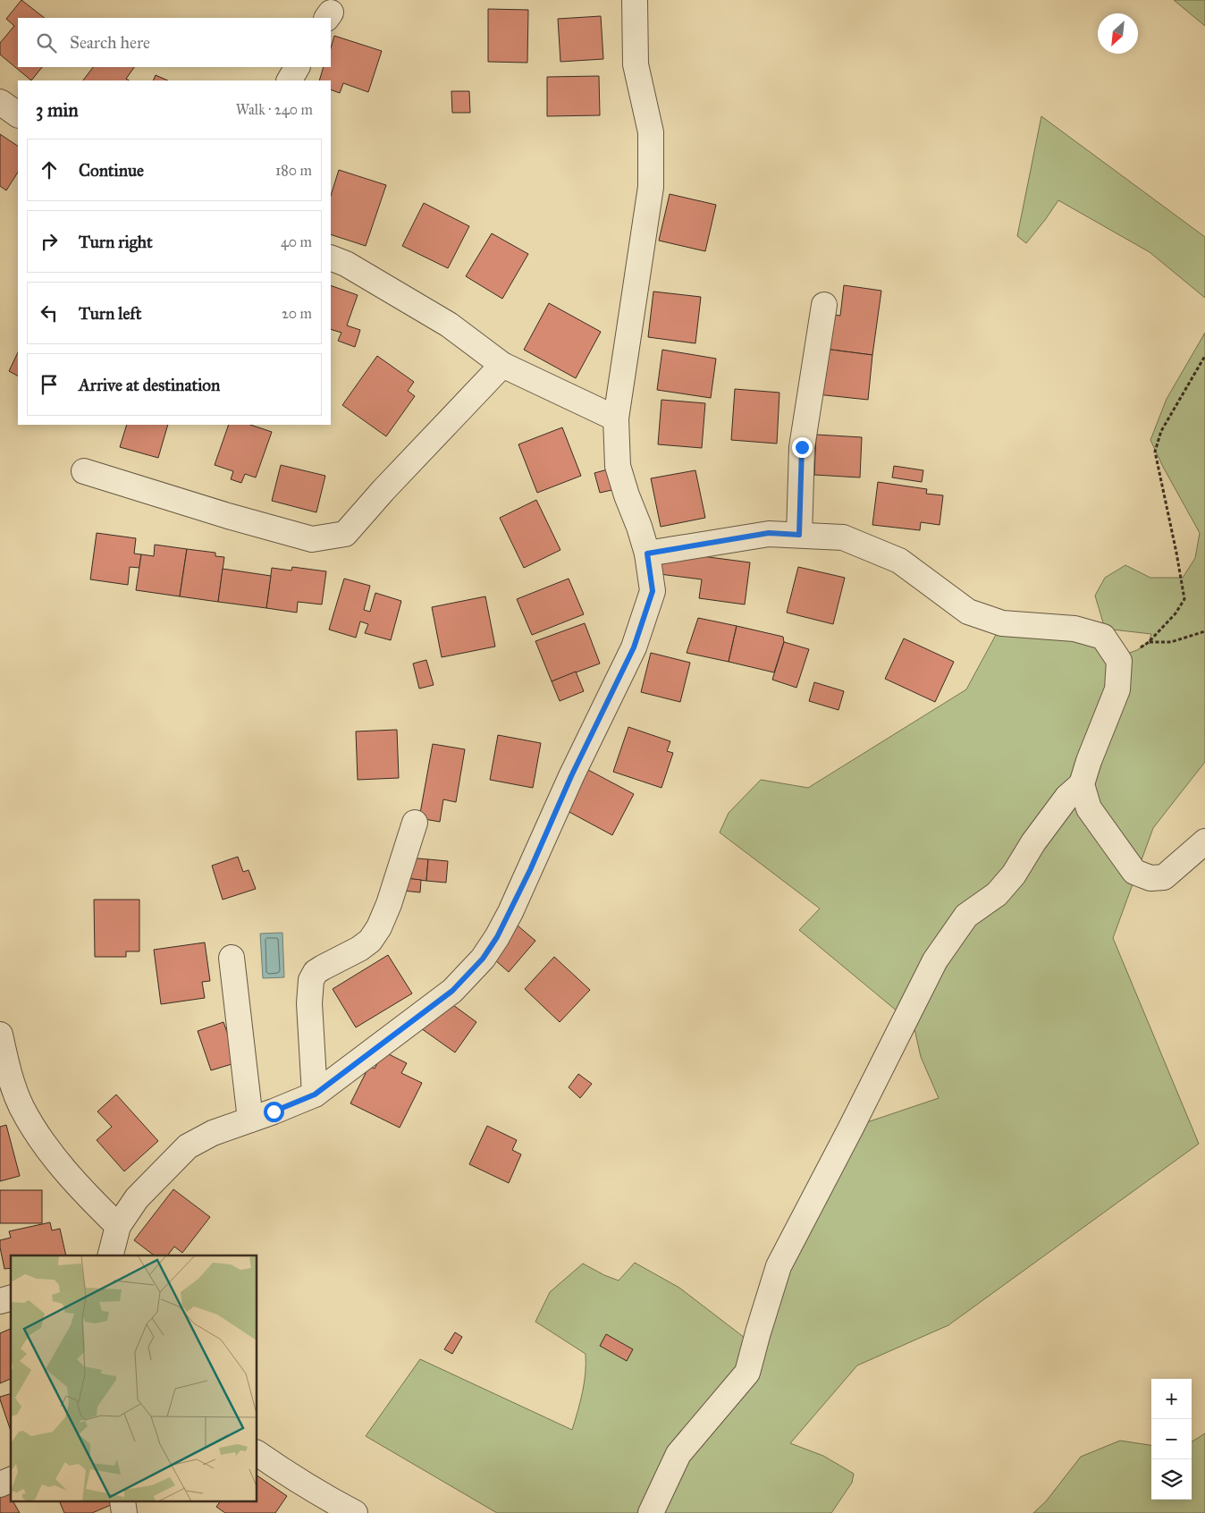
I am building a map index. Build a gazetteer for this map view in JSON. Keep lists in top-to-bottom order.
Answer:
{
  "north": "bottom left",
  "page": {
    "search": "Search here",
    "heading": ["3 min", "Walk · 240 m"],
    "list": [
      ["Continue", "180 m"],
      ["Turn right", "40 m"],
      ["Turn left", "20 m"],
      "Arrive at destination"
    ],
    "map_buttons": ["+", "−"]
  }
}
